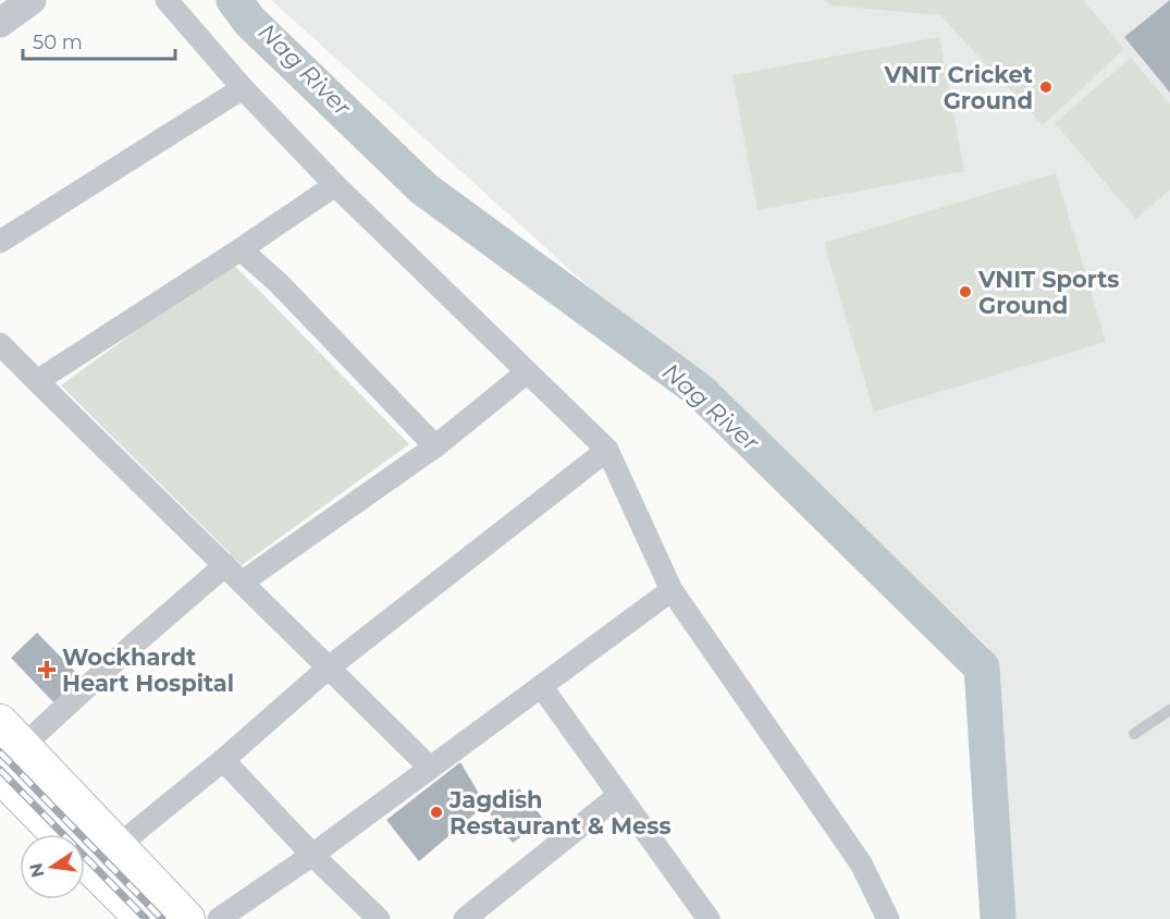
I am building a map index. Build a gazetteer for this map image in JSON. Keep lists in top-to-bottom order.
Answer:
{
  "water": ["Nag River"],
  "places": {
    "other": ["VNIT Cricket Ground", "VNIT Sports Ground", "Jagdish Restaurant & Mess"],
    "health": ["Wockhardt Heart Hospital"]
  },
  "scale_bar": "50 m",
  "north": "left"
}
